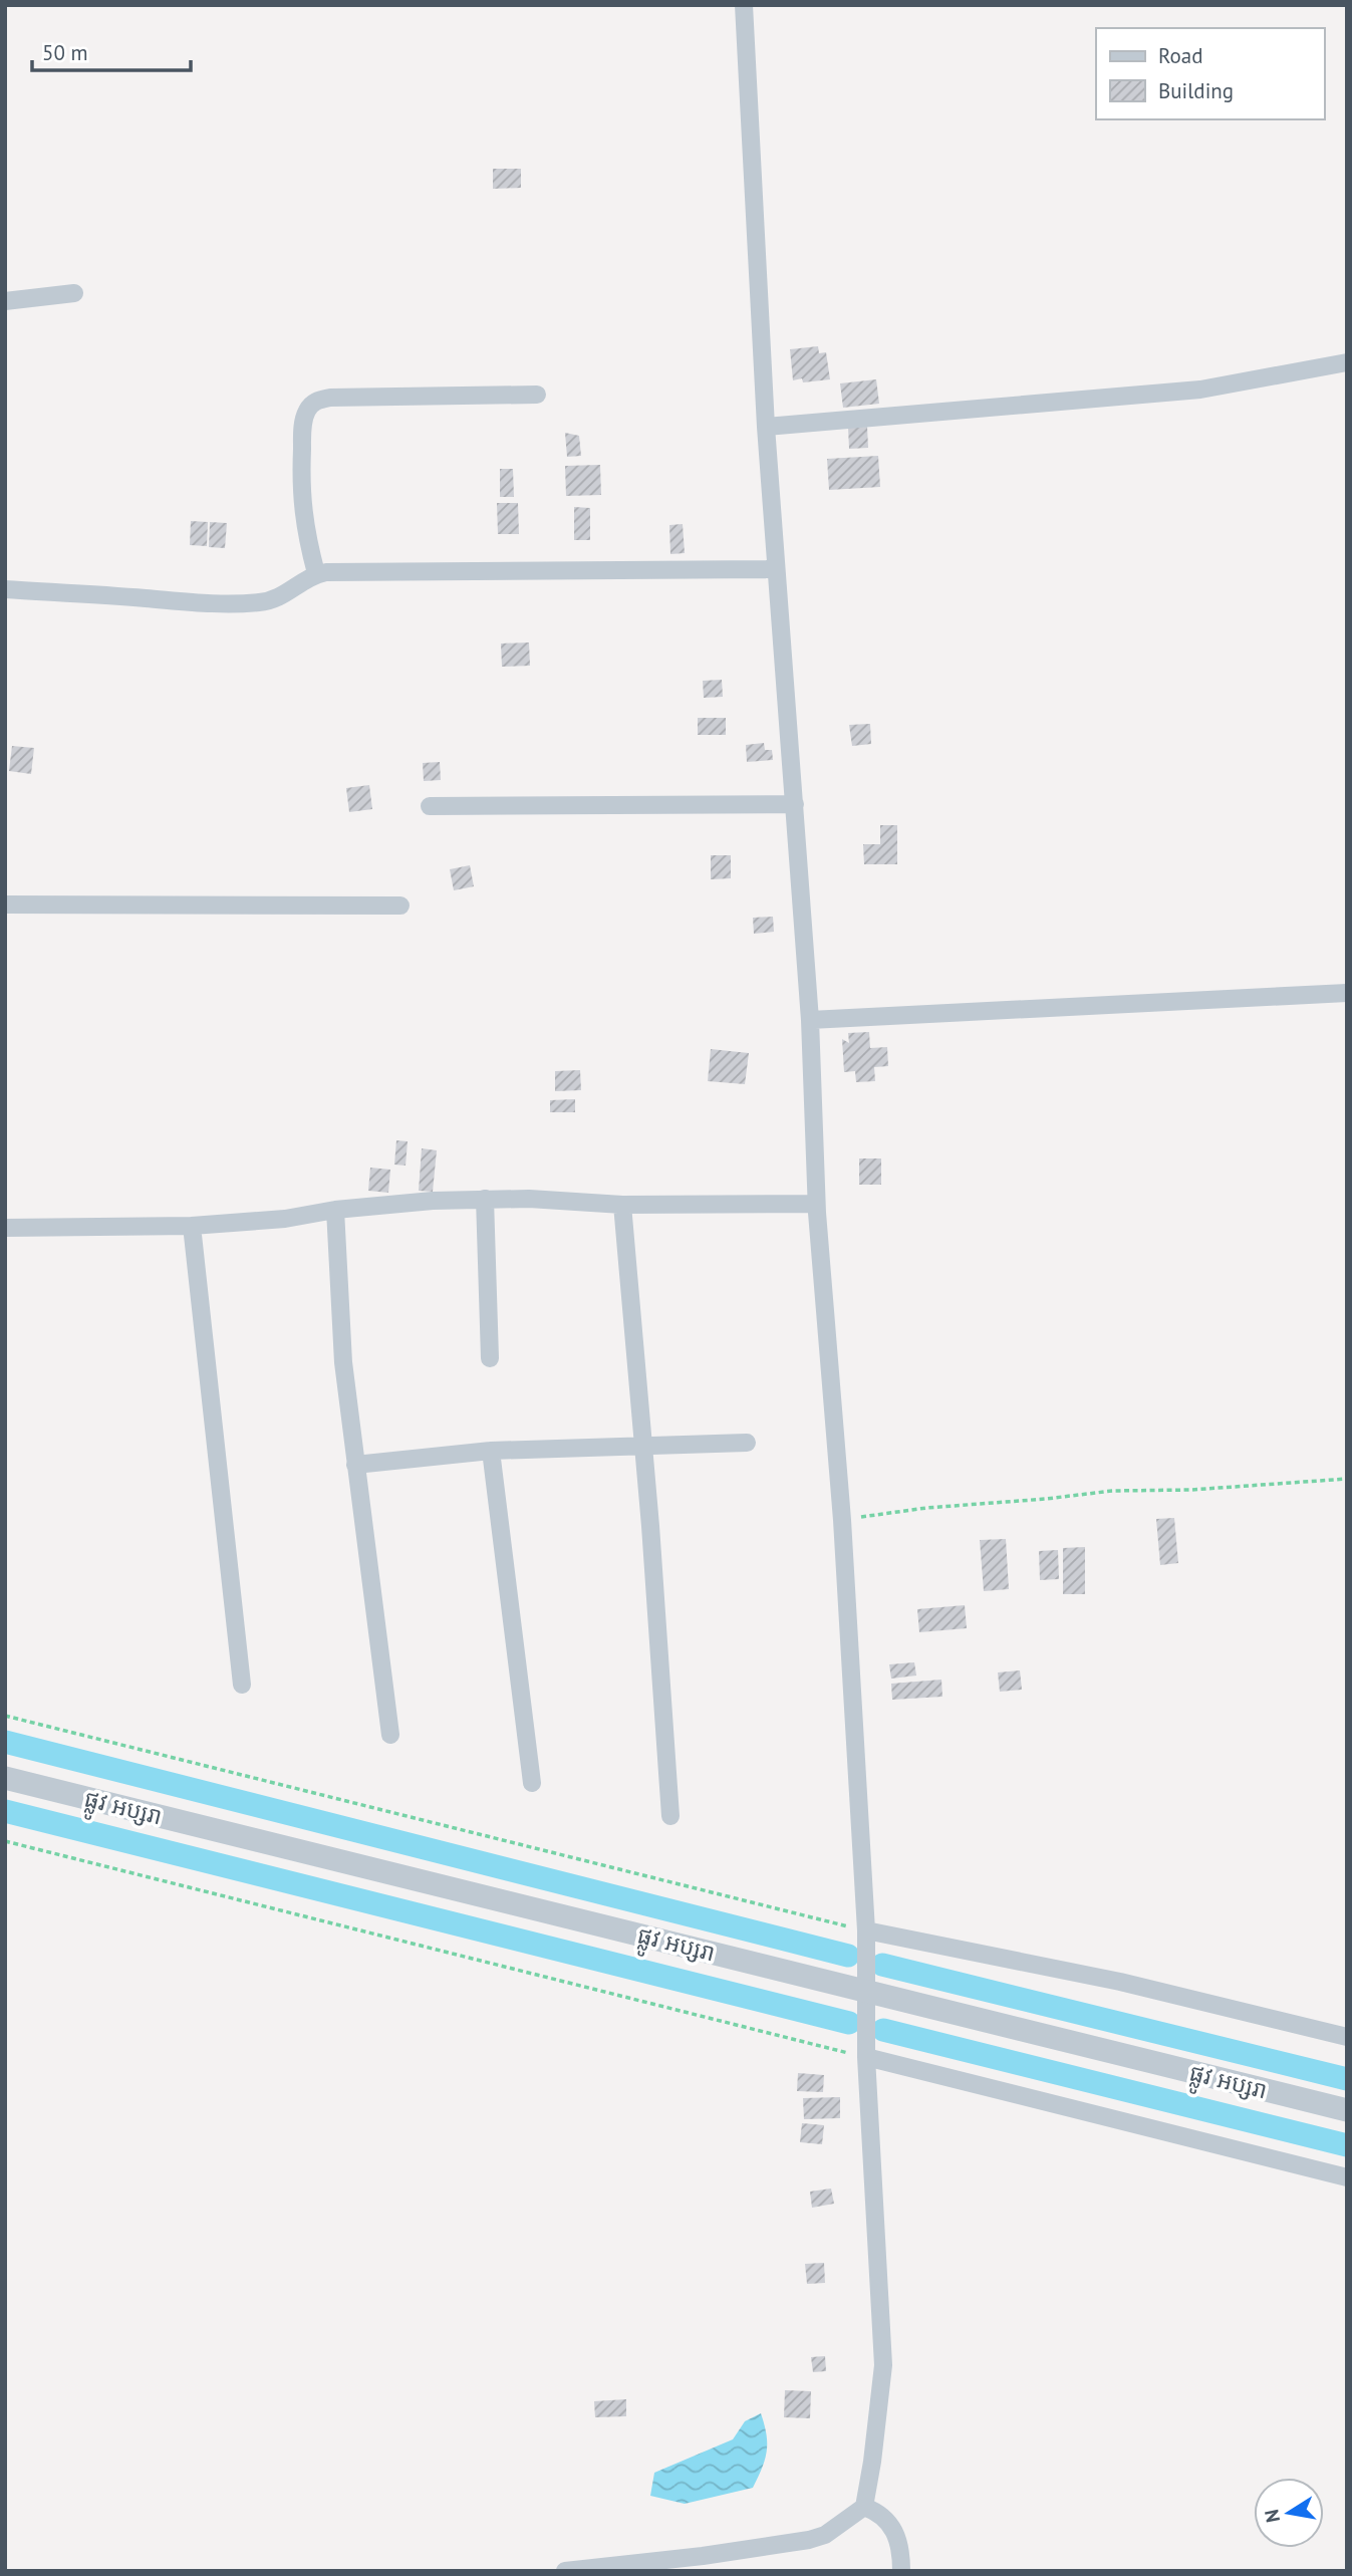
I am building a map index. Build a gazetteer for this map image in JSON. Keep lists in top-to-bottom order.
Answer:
{
  "streets": {
    "street": ["ផ្លូវ អប្សរា"]
  },
  "legend": ["Road", "Building"],
  "scale_bar": "50 m",
  "north": "left"
}
